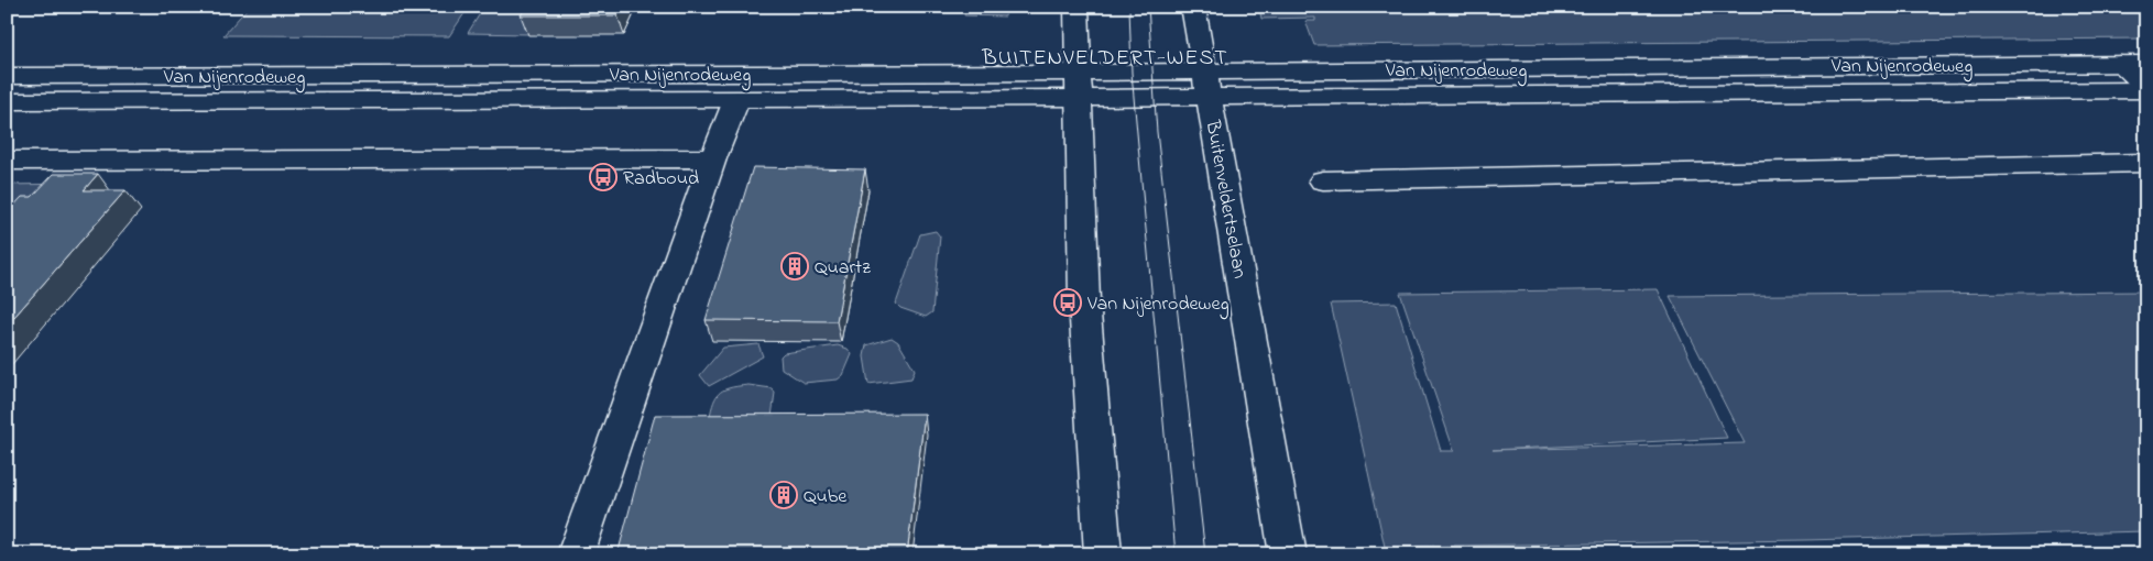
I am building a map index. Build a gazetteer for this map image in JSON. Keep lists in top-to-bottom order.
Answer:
{
  "streets": {
    "street": ["Van Nijenrodeweg", "Buitenveldertselaan"]
  },
  "crossings": [
    ["Van Nijenrodeweg", "Buitenveldertselaan"]
  ],
  "districts": ["BUITENVELDERT-WEST"],
  "places": {
    "bus stop": ["Radboud", "Van Nijenrodeweg"],
    "building": ["Quartz", "Qube"]
  }
}
